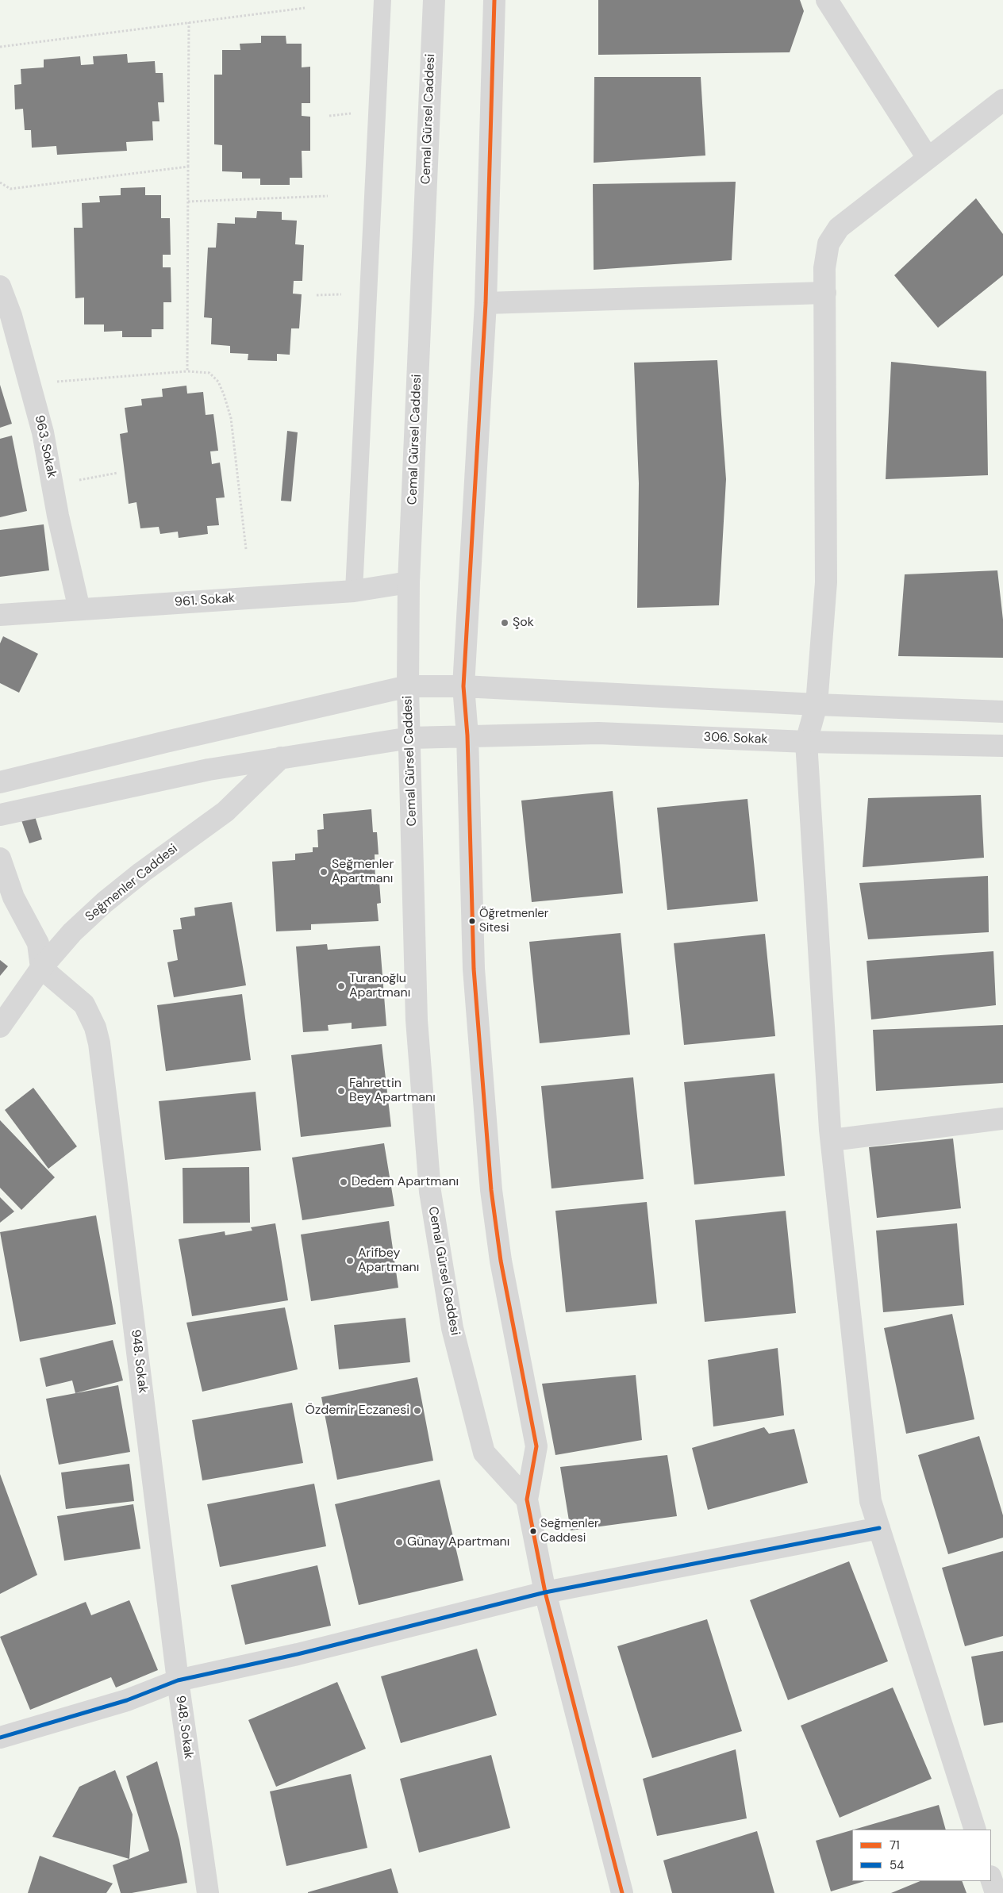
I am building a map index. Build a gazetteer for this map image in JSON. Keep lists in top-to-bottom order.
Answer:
{
  "streets": {
    "street": [
      "Cemal Gürsel Caddesi",
      "963. Sokak",
      "961. Sokak",
      "306. Sokak",
      "Seğmenler Caddesi",
      "948. Sokak"
    ]
  },
  "crossings": [
    ["Cemal Gürsel Caddesi", "961. Sokak"],
    ["Cemal Gürsel Caddesi", "306. Sokak"],
    ["963. Sokak", "961. Sokak"],
    ["306. Sokak", "Seğmenler Caddesi"],
    ["Seğmenler Caddesi", "948. Sokak"]
  ],
  "places": [
    "Şok",
    "Seğmenler Apartmanı",
    "Öğretmenler Sitesi",
    "Turanoğlu Apartmanı",
    "Fahrettin Bey Apartmanı",
    "Dedem Apartmanı",
    "Arifbey Apartmanı",
    "Özdemir Eczanesi",
    "Seğmenler Caddesi",
    "Günay Apartmanı"
  ],
  "lines": ["transit line 71", "transit line 54"],
  "legend": ["71", "54"]
}
